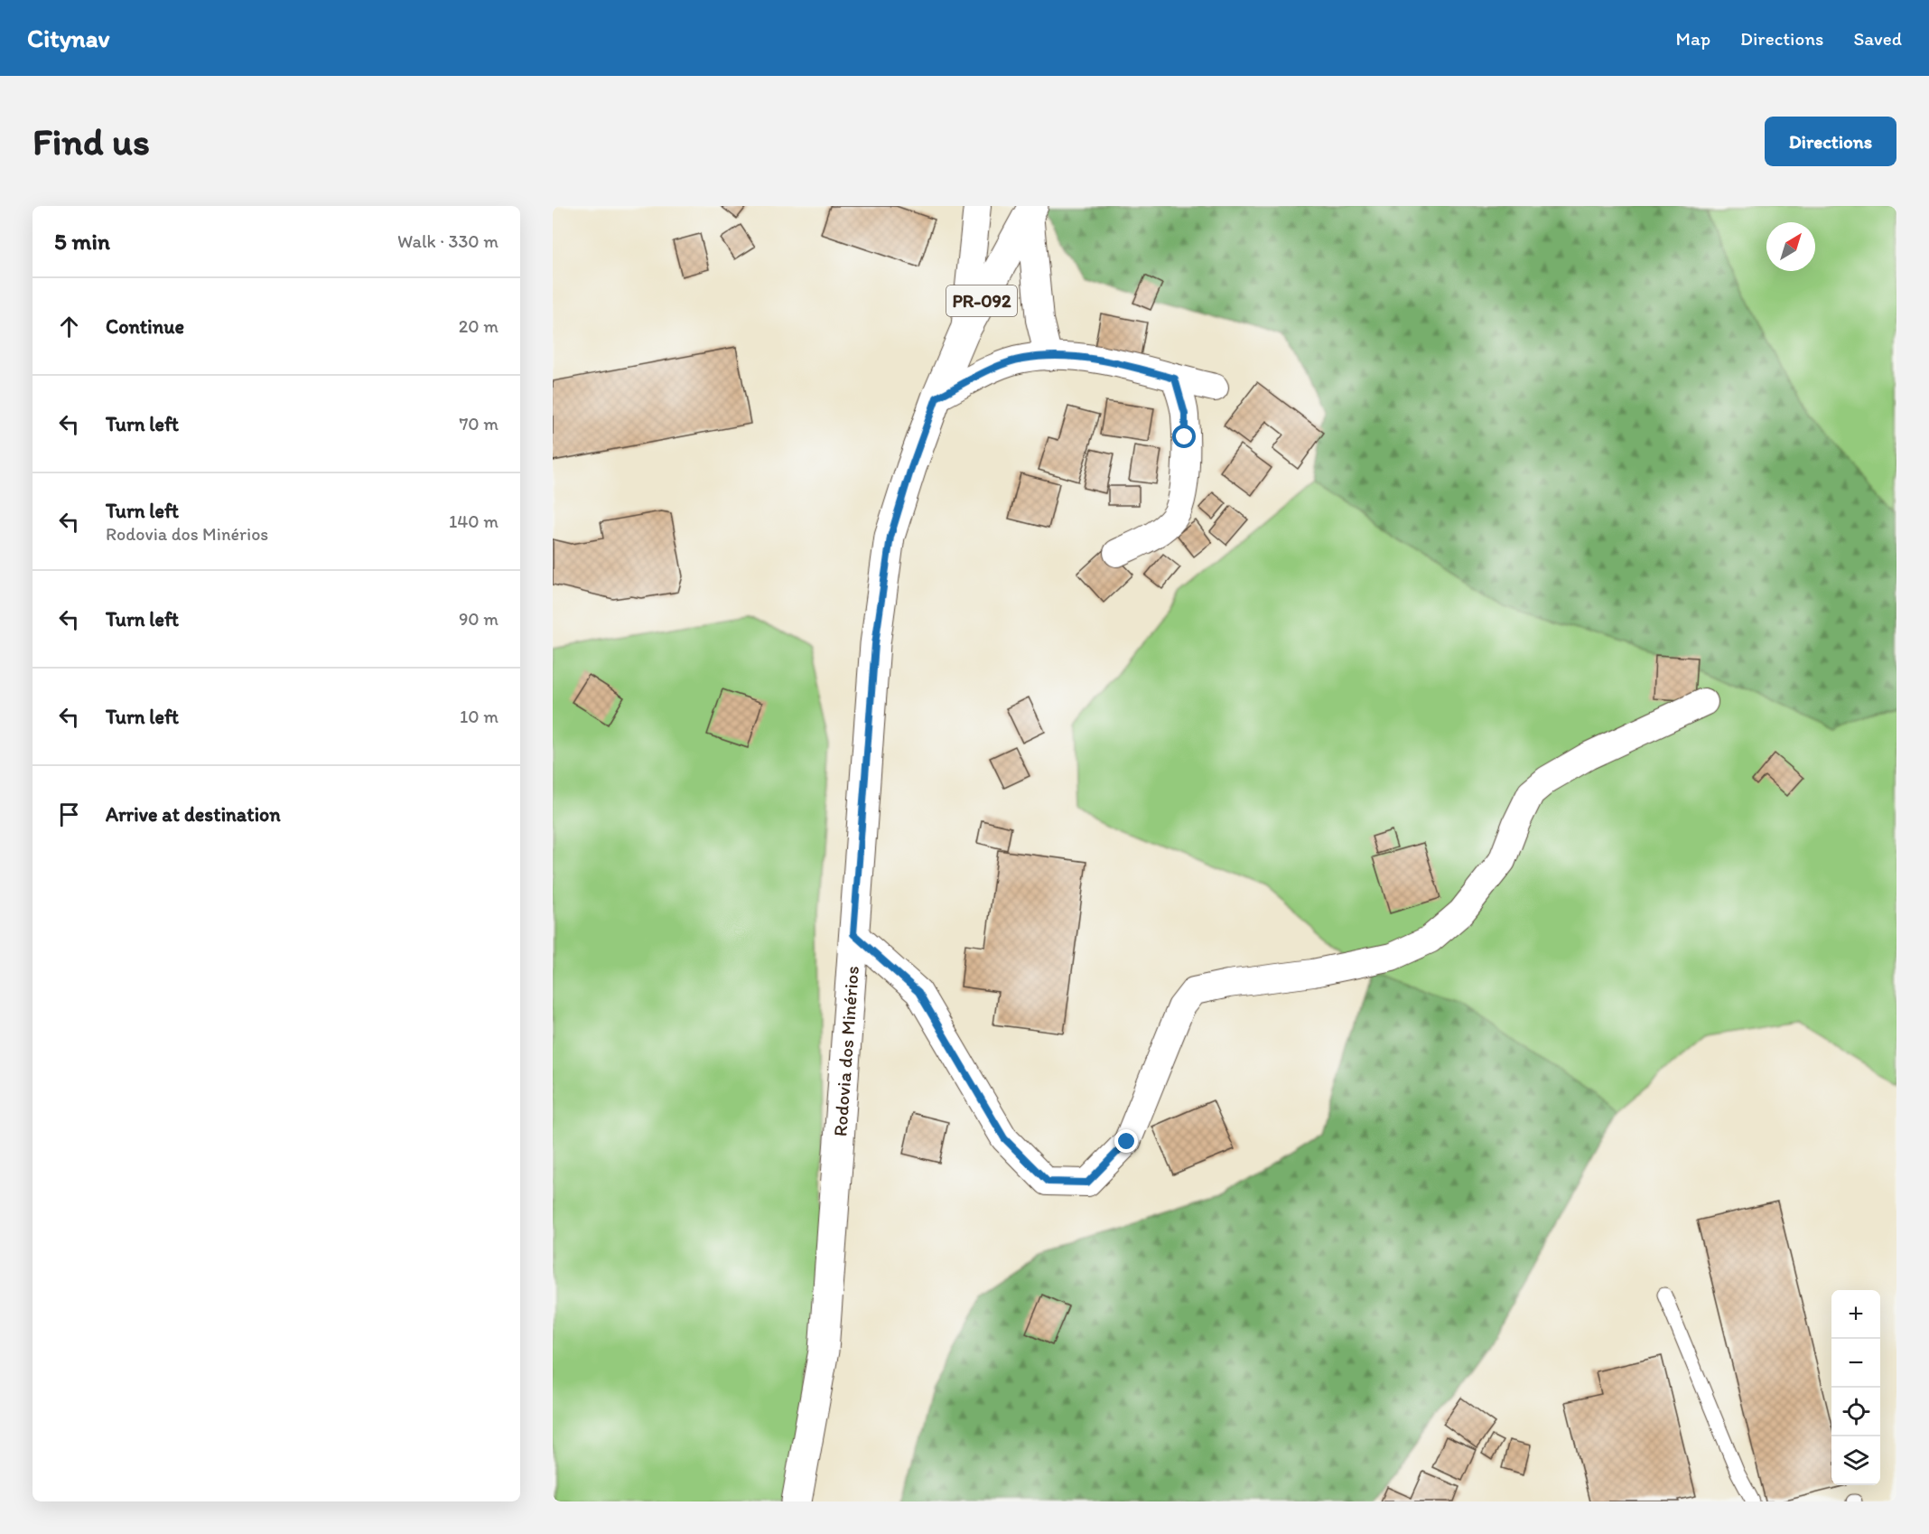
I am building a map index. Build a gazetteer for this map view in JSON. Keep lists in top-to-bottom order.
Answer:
{
  "streets": {
    "main road": ["PR-092", "Rodovia dos Minérios"]
  },
  "north": "top right",
  "page": {
    "header": "Citynav",
    "nav": ["Map", "Directions", "Saved"],
    "buttons": "Directions",
    "title": "Find us",
    "heading": ["5 min", "Walk · 330 m"],
    "list": [
      ["Continue", "20 m"],
      ["Turn left", "70 m"],
      ["Turn left", "Rodovia dos Minérios", "140 m"],
      ["Turn left", "90 m"],
      ["Turn left", "10 m"],
      "Arrive at destination"
    ],
    "map_buttons": ["+", "−"]
  }
}
